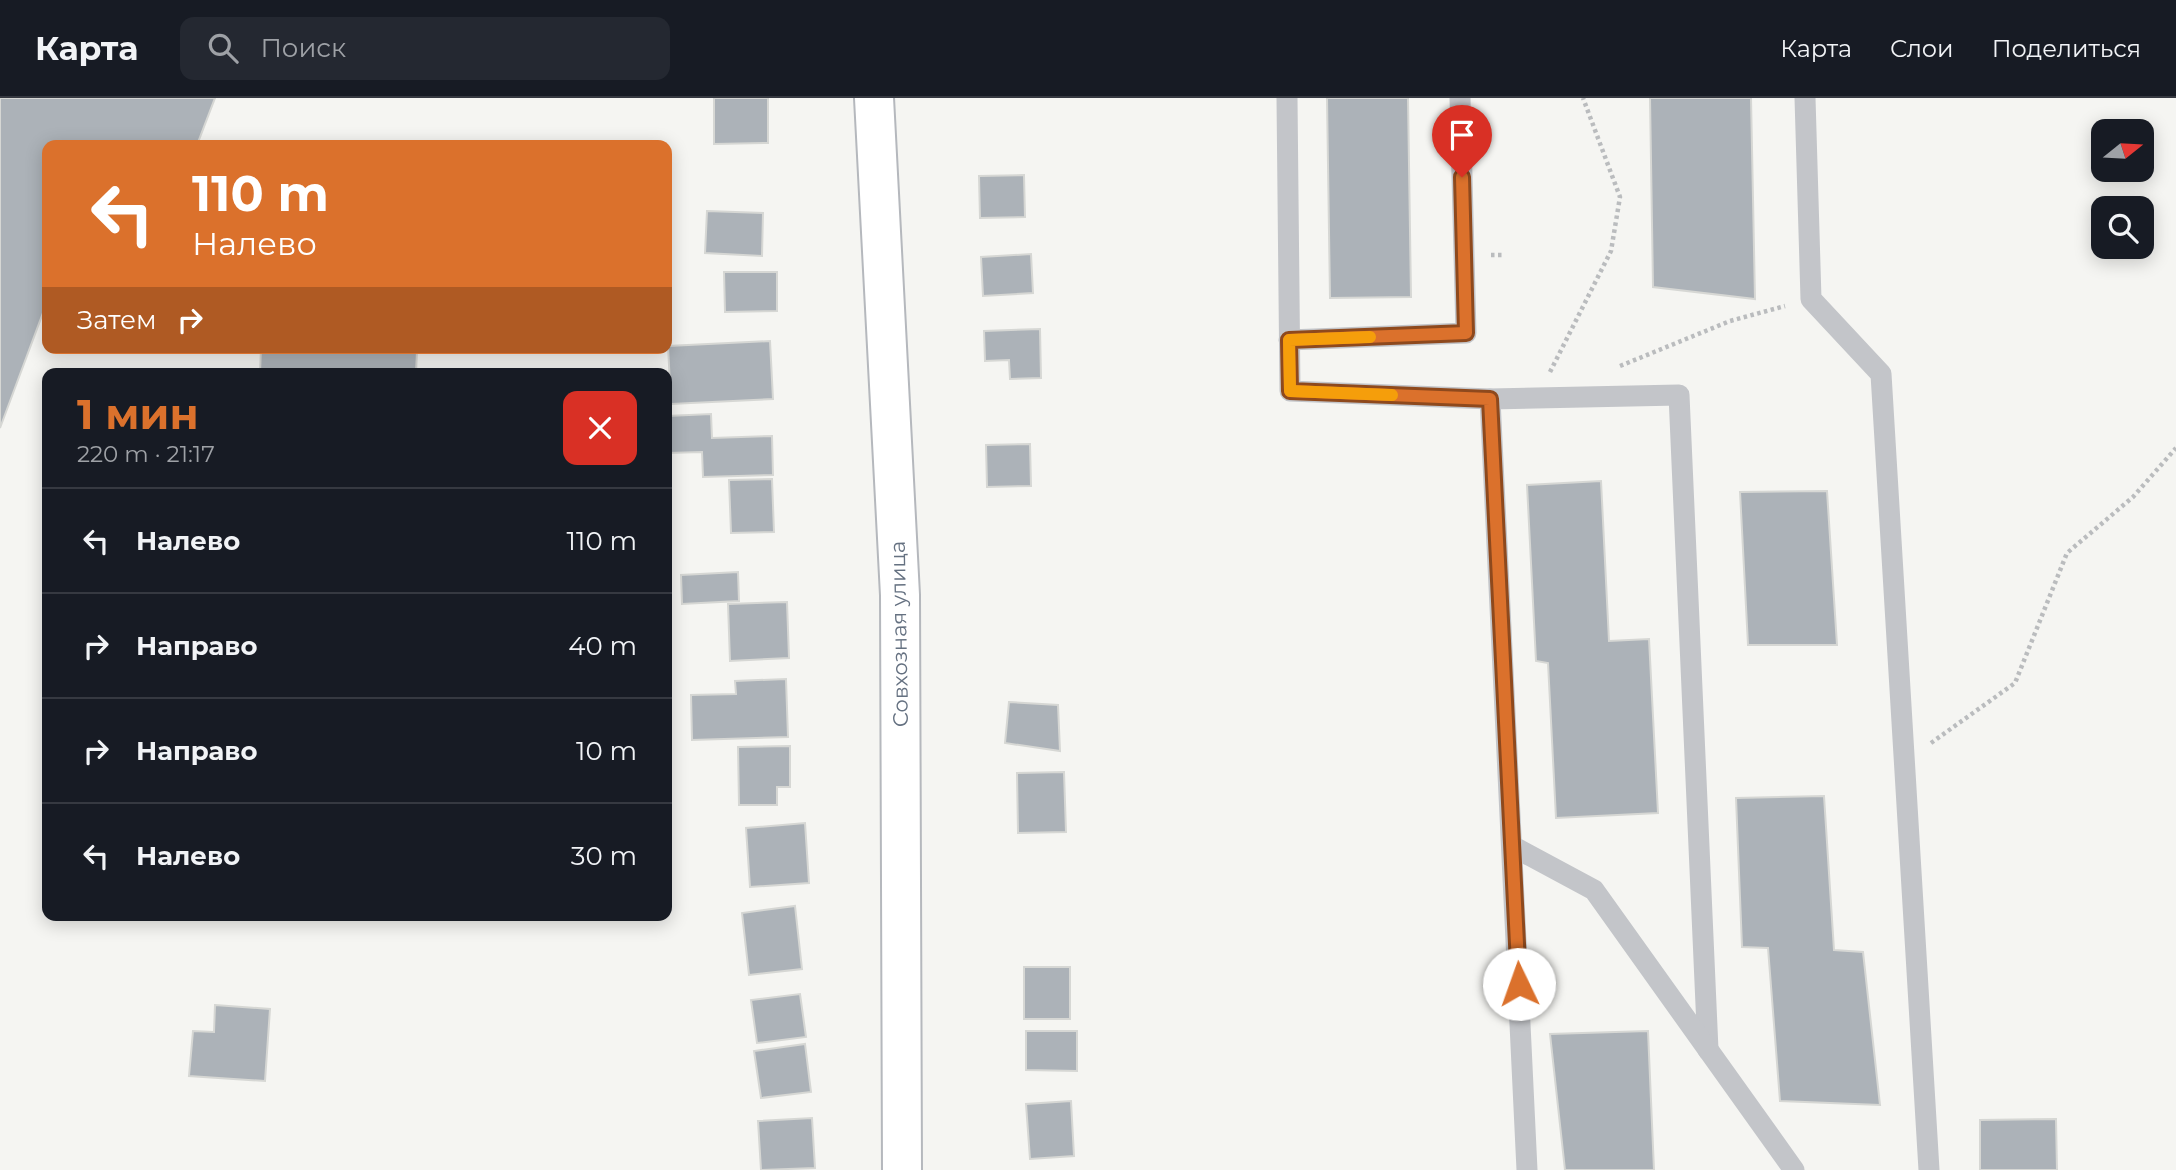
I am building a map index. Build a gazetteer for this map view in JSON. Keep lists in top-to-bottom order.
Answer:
{
  "streets": {
    "street": ["Совхозная улица"]
  },
  "north": "right",
  "page": {
    "header": "Карта",
    "search": "Поиск",
    "nav": ["Карта", "Слои", "Поделиться"],
    "turn": ["110 m", "Налево"],
    "then": "Затем",
    "heading": ["1 мин", "220 m · 21:17"],
    "list": [
      {
        "name": "Налево",
        "value": "110 m"
      },
      {
        "name": "Направо",
        "value": "40 m"
      },
      {
        "name": "Направо",
        "value": "10 m"
      },
      {
        "name": "Налево",
        "value": "30 m"
      }
    ]
  }
}
